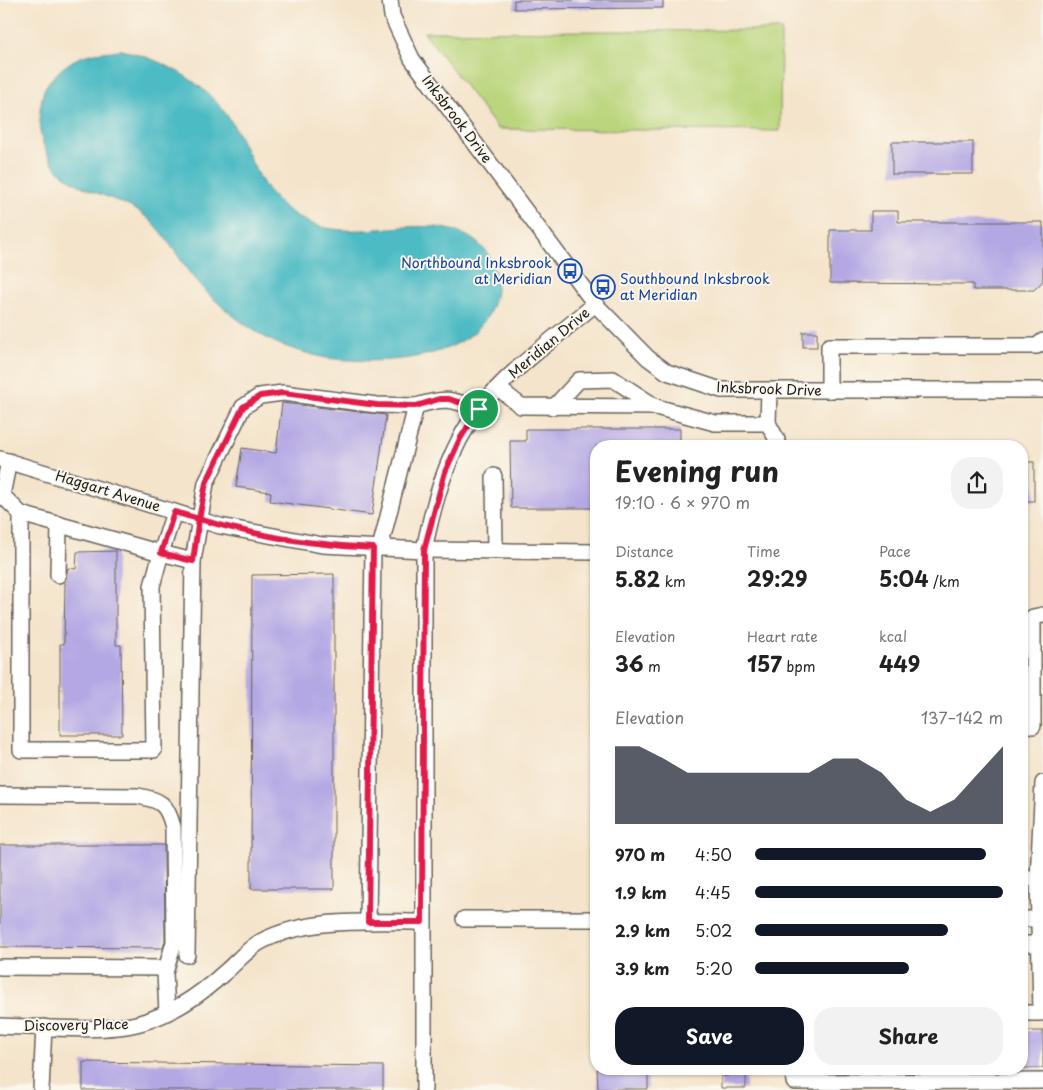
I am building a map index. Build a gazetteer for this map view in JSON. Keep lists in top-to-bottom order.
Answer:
{
  "streets": {
    "street": [
      "Inksbrook Drive",
      "Meridian Drive",
      "Haggart Avenue",
      "Discovery Place"
    ]
  },
  "crossings": [
    ["Inksbrook Drive", "Meridian Drive"],
    ["Meridian Drive", "Haggart Avenue"],
    ["Meridian Drive", "Discovery Place"]
  ],
  "places": {
    "bus stop": ["Northbound Inksbrook at Meridian", "Southbound Inksbrook at Meridian"]
  },
  "page": {
    "heading": ["Evening run", "19:10 · 6 × 970 m"],
    "stats": [
      ["Distance", "5.82 km"],
      ["Time", "29:29"],
      ["Pace", "5:04 /km"],
      ["Elevation", "36 m"],
      ["Heart rate", "157 bpm"],
      ["kcal", "449"]
    ],
    "chart": ["Elevation", "137–142 m"],
    "list": [
      {
        "name": "970 m",
        "note": "4:50"
      },
      {
        "name": "1.9 km",
        "note": "4:45"
      },
      {
        "name": "2.9 km",
        "note": "5:02"
      },
      {
        "name": "3.9 km",
        "note": "5:20"
      }
    ],
    "buttons": ["Save", "Share"]
  }
}
